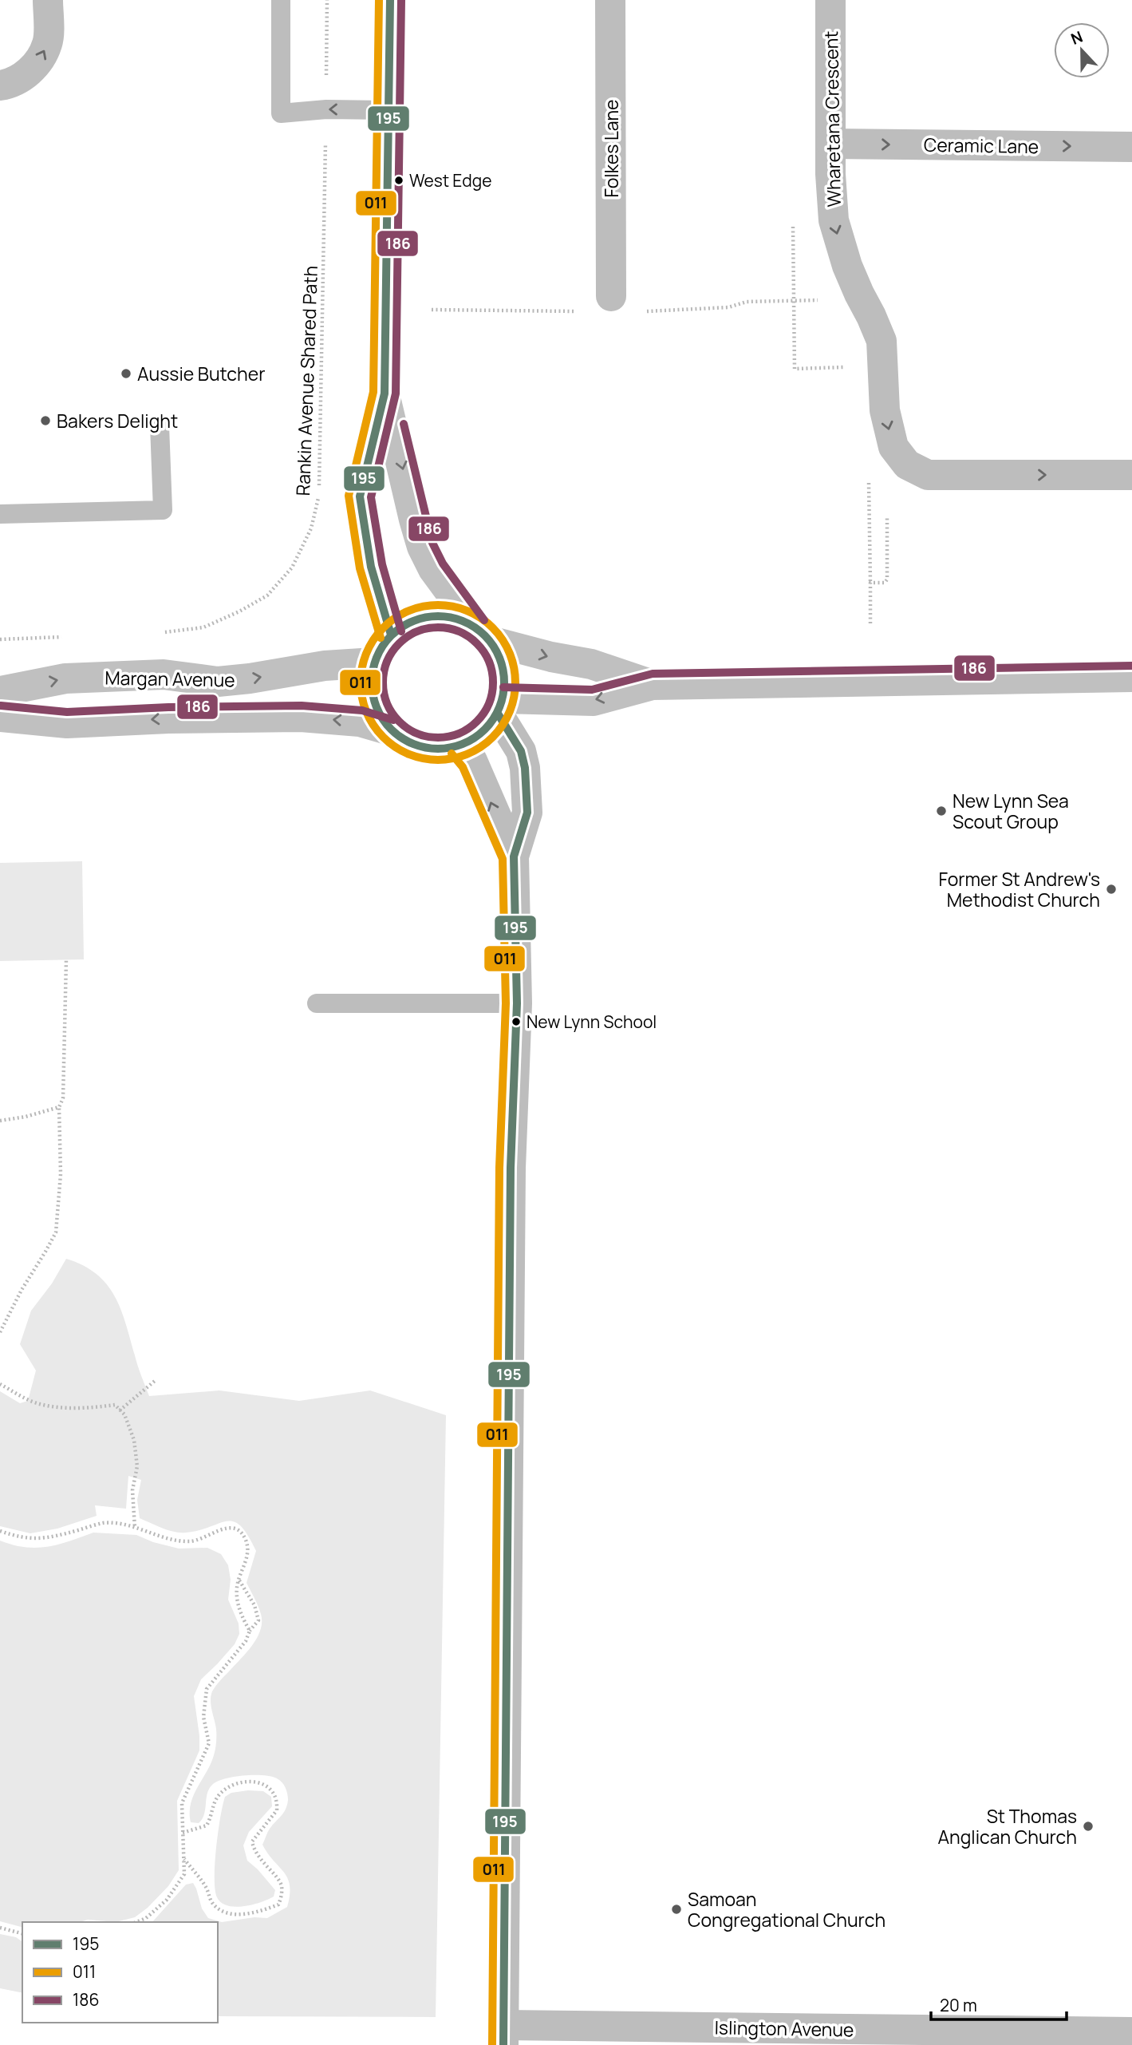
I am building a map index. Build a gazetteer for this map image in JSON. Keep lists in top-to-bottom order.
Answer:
{
  "streets": {
    "main road": ["Margan Avenue"],
    "street": [
      "Wharetana Crescent",
      "Ceramic Lane",
      "Folkes Lane",
      "Islington Avenue"
    ],
    "path": ["Rankin Avenue Shared Path"]
  },
  "crossings": [
    ["Wharetana Crescent", "Ceramic Lane"]
  ],
  "one_way": ["Ceramic Lane"],
  "places": [
    "West Edge",
    "Aussie Butcher",
    "Bakers Delight",
    "New Lynn Sea Scout Group",
    "Former St Andrew's Methodist Church",
    "New Lynn School",
    "St Thomas Anglican Church",
    "Samoan Congregational Church"
  ],
  "lines": ["transit line 195", "transit line 011", "transit line 186"],
  "legend": ["195", "011", "186"],
  "scale_bar": "20 m",
  "north": "top"
}
